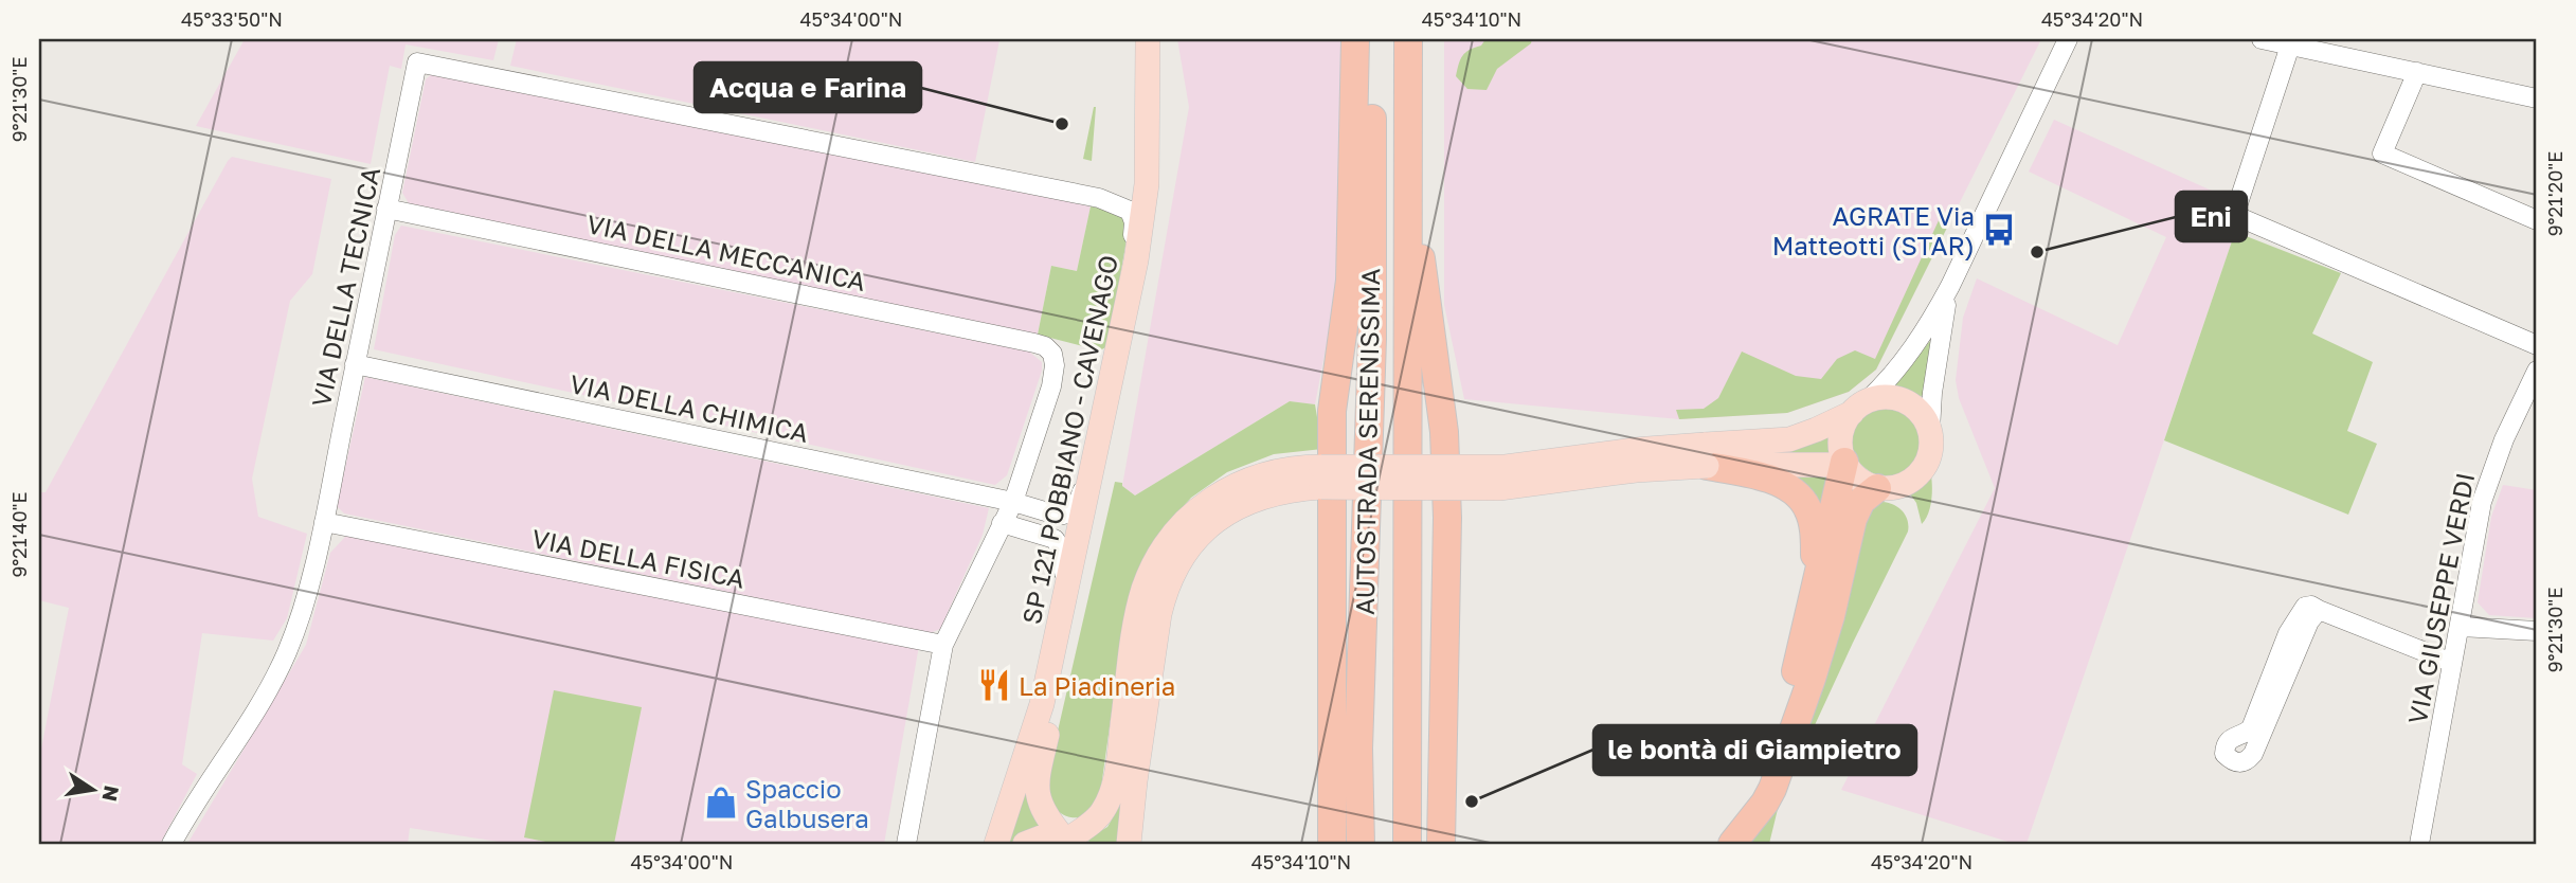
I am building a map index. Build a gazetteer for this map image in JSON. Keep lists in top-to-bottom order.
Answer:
{
  "streets": {
    "highway": ["AUTOSTRADA SERENISSIMA"],
    "main road": ["SP 121 POBBIANO - CAVENAGO"],
    "street": [
      "VIA DELLA MECCANICA",
      "VIA DELLA TECNICA",
      "VIA DELLA CHIMICA",
      "VIA DELLA FISICA",
      "VIA GIUSEPPE VERDI"
    ]
  },
  "crossings": [
    ["VIA DELLA MECCANICA", "VIA DELLA TECNICA"],
    ["VIA DELLA MECCANICA", "VIA DELLA CHIMICA"],
    ["VIA DELLA TECNICA", "VIA DELLA CHIMICA"],
    ["VIA DELLA TECNICA", "VIA DELLA FISICA"],
    ["VIA DELLA CHIMICA", "SP 121 POBBIANO - CAVENAGO"]
  ],
  "places": {
    "other": ["Acqua e Farina", "Eni", "le bontà di Giampietro"],
    "bus stop": ["AGRATE Via Matteotti (STAR)"],
    "restaurant": ["La Piadineria"],
    "shop": ["Spaccio Galbusera"]
  },
  "north": "right",
  "coordinates": [
    "45°33'50\"N",
    "45°34'00\"N",
    "45°34'10\"N",
    "45°34'20\"N",
    "9°21'30\"E",
    "9°21'20\"E",
    "9°21'40\"E"
  ]
}
